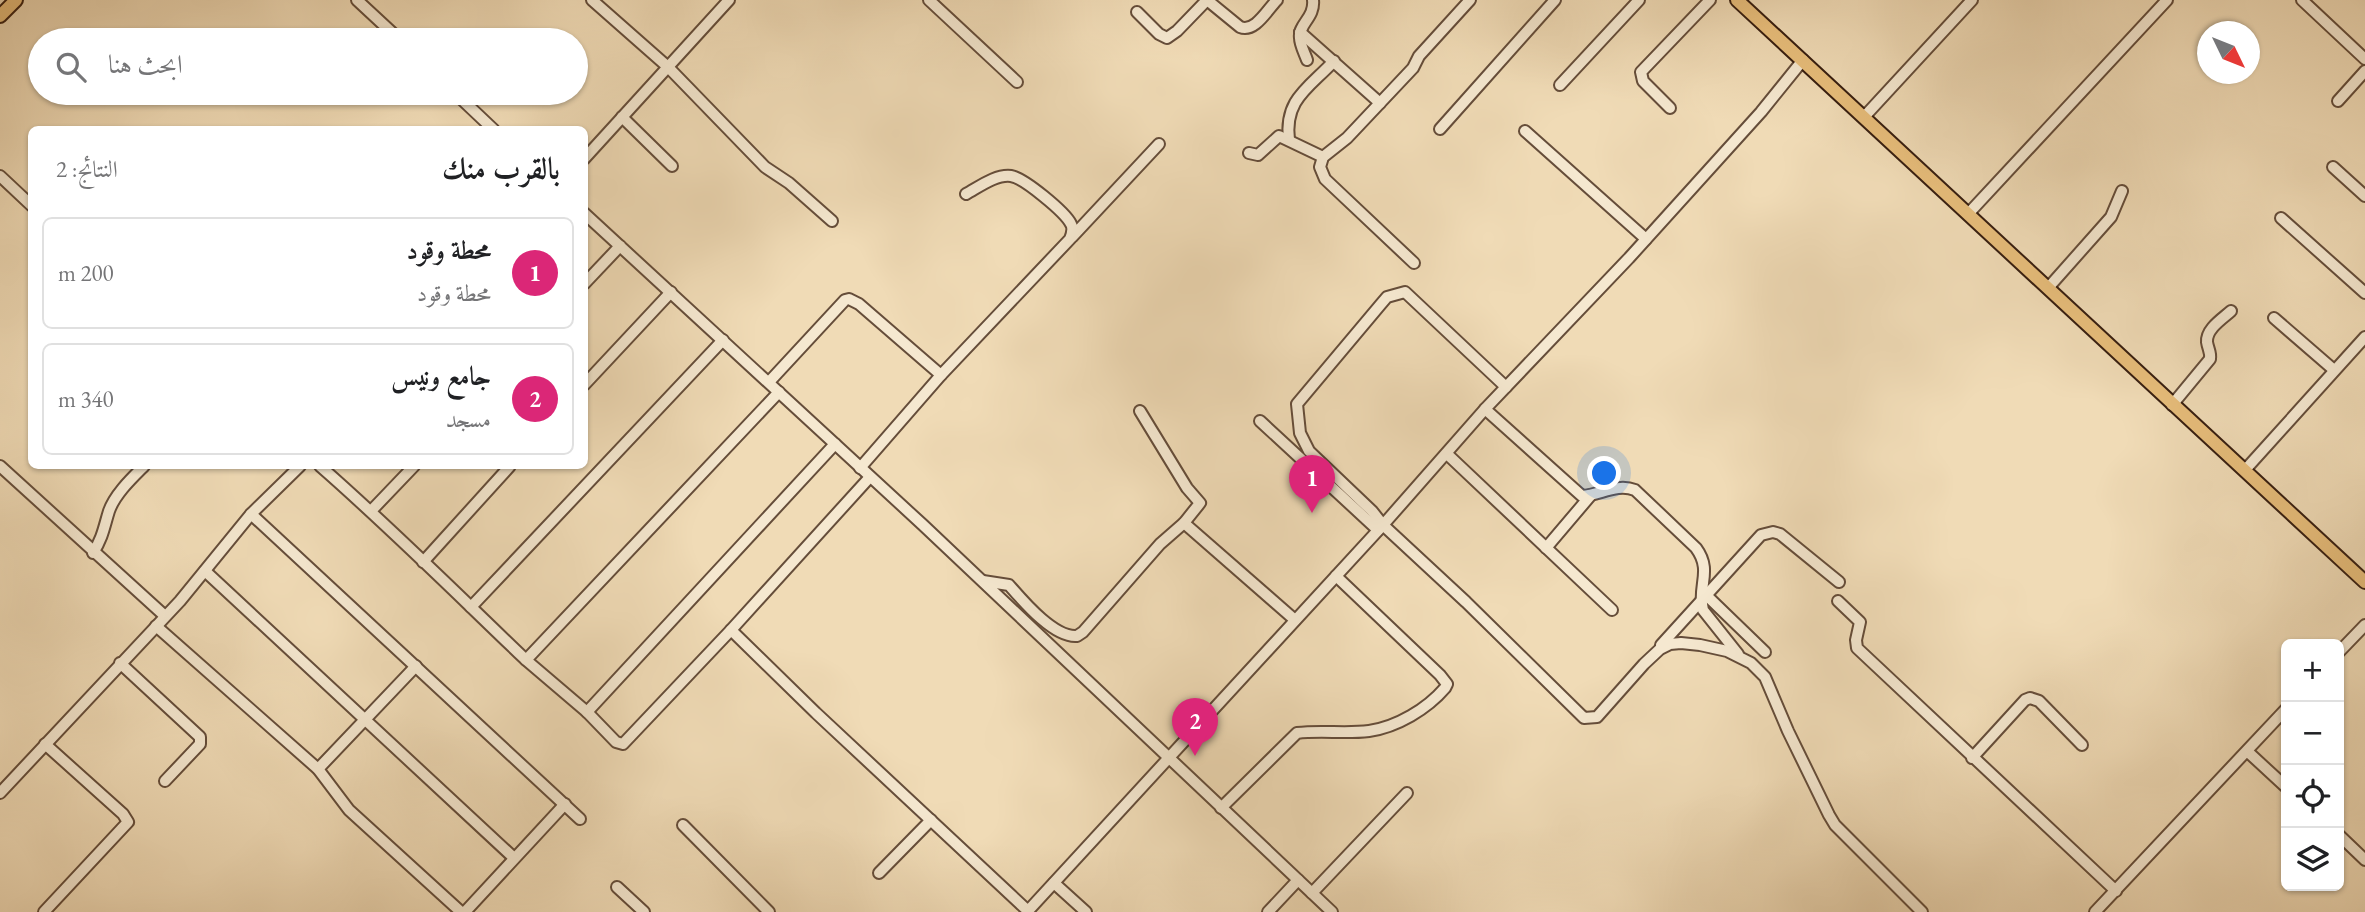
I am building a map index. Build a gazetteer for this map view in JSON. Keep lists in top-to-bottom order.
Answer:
{
  "north": "bottom right",
  "page": {
    "search": "ابحث هنا",
    "heading": ["بالقرب منك", "النتائج: 2"],
    "list": [
      {
        "mark": "1",
        "name": "محطة وقود",
        "note": "محطة وقود",
        "value": "200 m"
      },
      {
        "mark": "2",
        "name": "جامع ونيس",
        "note": "مسجد",
        "value": "340 m"
      }
    ],
    "pins": ["1", "2"],
    "map_buttons": ["+", "−"]
  }
}
